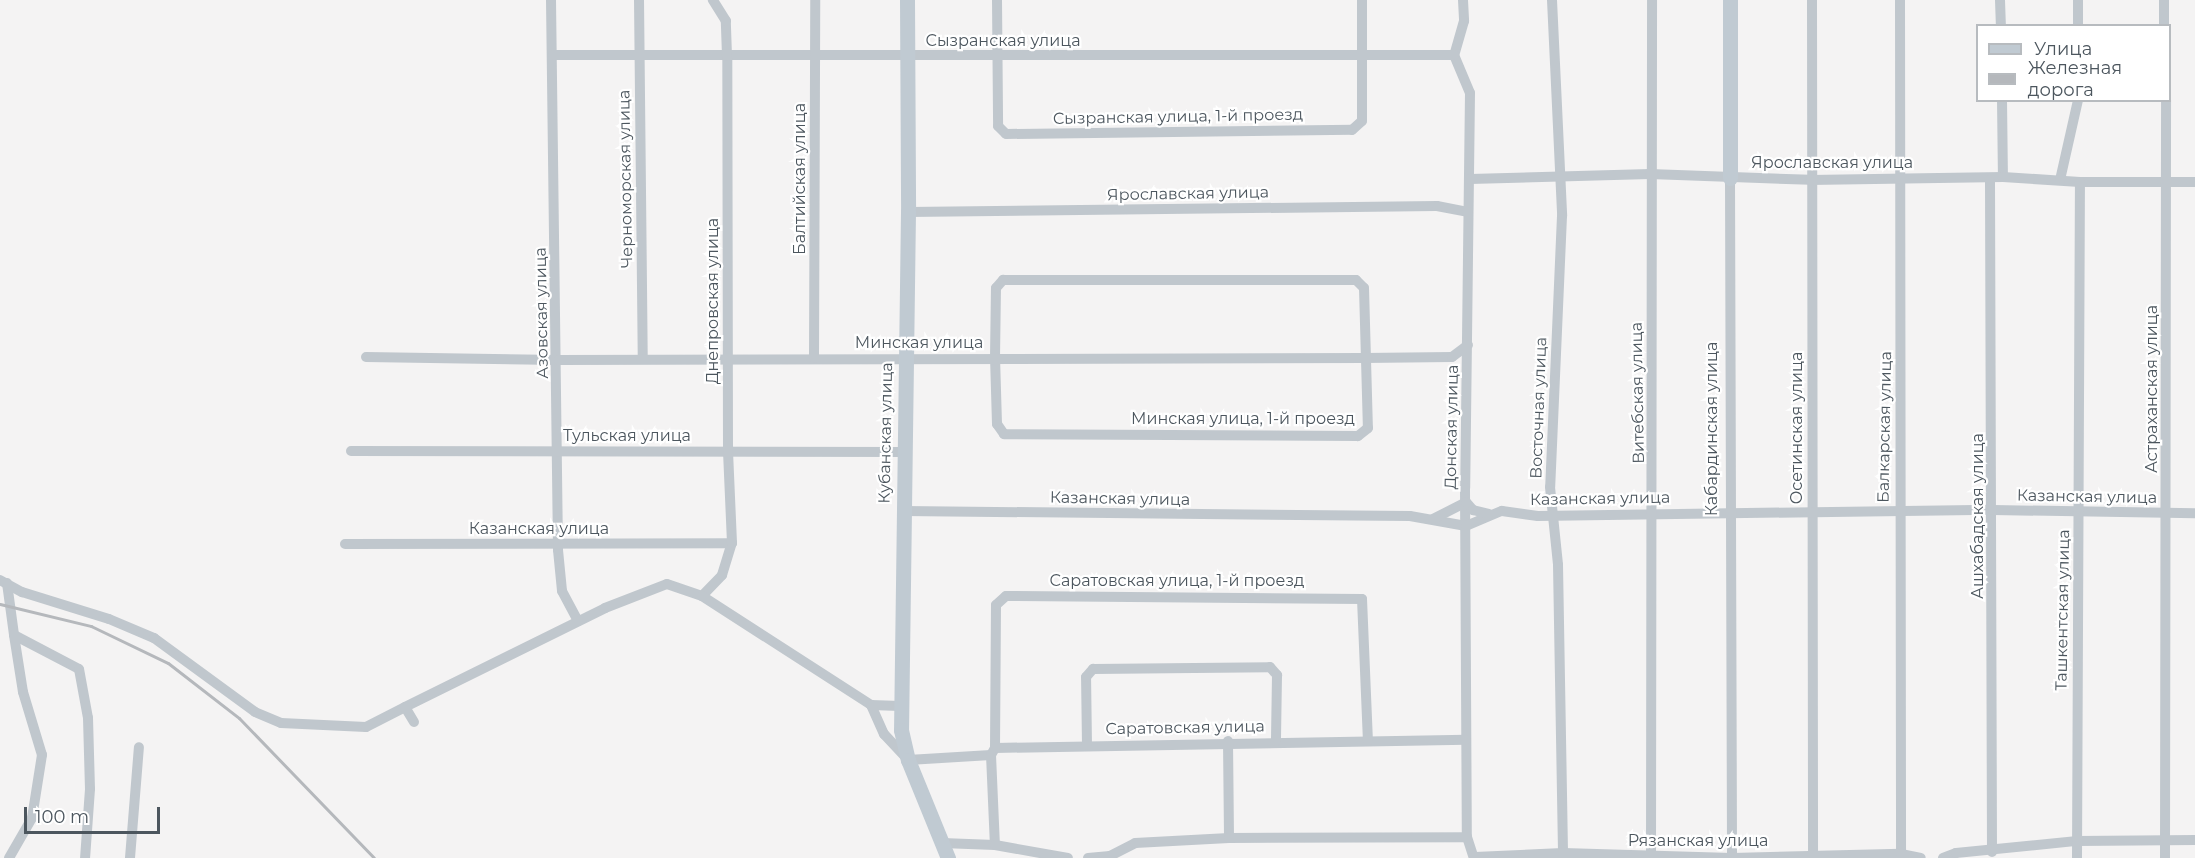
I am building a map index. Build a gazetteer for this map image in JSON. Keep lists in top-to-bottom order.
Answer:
{
  "streets": {
    "street": [
      "Сызранская улица",
      "Сызранская улица, 1-й проезд",
      "Ярославская улица",
      "Черноморская улица",
      "Балтийская улица",
      "Днепровская улица",
      "Азовская улица",
      "Минская улица",
      "Астраханская улица",
      "Витебская улица",
      "Восточная улица",
      "Минская улица, 1-й проезд",
      "Донская улица",
      "Балкарская улица",
      "Осетинская улица",
      "Кабардинская улица",
      "Кубанская улица",
      "Тульская улица",
      "Казанская улица",
      "Ашхабадская улица",
      "Саратовская улица, 1-й проезд",
      "Ташкентская улица",
      "Саратовская улица",
      "Рязанская улица"
    ]
  },
  "crossings": [
    ["Сызранская улица", "Сызранская улица, 1-й проезд"],
    ["Сызранская улица", "Черноморская улица"],
    ["Сызранская улица", "Балтийская улица"],
    ["Сызранская улица", "Днепровская улица"],
    ["Сызранская улица", "Азовская улица"],
    ["Сызранская улица", "Донская улица"],
    ["Сызранская улица", "Кубанская улица"],
    ["Ярославская улица", "Астраханская улица"],
    ["Ярославская улица", "Витебская улица"],
    ["Ярославская улица", "Восточная улица"],
    ["Ярославская улица", "Донская улица"],
    ["Ярославская улица", "Балкарская улица"],
    ["Ярославская улица", "Осетинская улица"],
    ["Ярославская улица", "Кабардинская улица"],
    ["Ярославская улица", "Кубанская улица"],
    ["Ярославская улица", "Ашхабадская улица"],
    ["Ярославская улица", "Ташкентская улица"],
    ["Черноморская улица", "Минская улица"],
    ["Балтийская улица", "Минская улица"],
    ["Днепровская улица", "Минская улица"],
    ["Днепровская улица", "Тульская улица"],
    ["Днепровская улица", "Казанская улица"],
    ["Азовская улица", "Минская улица"],
    ["Азовская улица", "Тульская улица"],
    ["Азовская улица", "Казанская улица"],
    ["Минская улица", "Минская улица, 1-й проезд"],
    ["Минская улица", "Донская улица"],
    ["Минская улица", "Кубанская улица"],
    ["Астраханская улица", "Казанская улица"],
    ["Витебская улица", "Казанская улица"],
    ["Витебская улица", "Рязанская улица"],
    ["Восточная улица", "Казанская улица"],
    ["Восточная улица", "Рязанская улица"],
    ["Донская улица", "Казанская улица"],
    ["Донская улица", "Саратовская улица"],
    ["Донская улица", "Рязанская улица"],
    ["Балкарская улица", "Казанская улица"],
    ["Балкарская улица", "Рязанская улица"],
    ["Осетинская улица", "Казанская улица"],
    ["Осетинская улица", "Рязанская улица"],
    ["Кабардинская улица", "Казанская улица"],
    ["Кабардинская улица", "Рязанская улица"],
    ["Кубанская улица", "Тульская улица"],
    ["Кубанская улица", "Казанская улица"],
    ["Кубанская улица", "Саратовская улица"],
    ["Казанская улица", "Ашхабадская улица"],
    ["Казанская улица", "Ташкентская улица"],
    ["Саратовская улица, 1-й проезд", "Саратовская улица"]
  ],
  "legend": ["Улица", "Железная дорога"],
  "scale_bar": "100 m"
}
